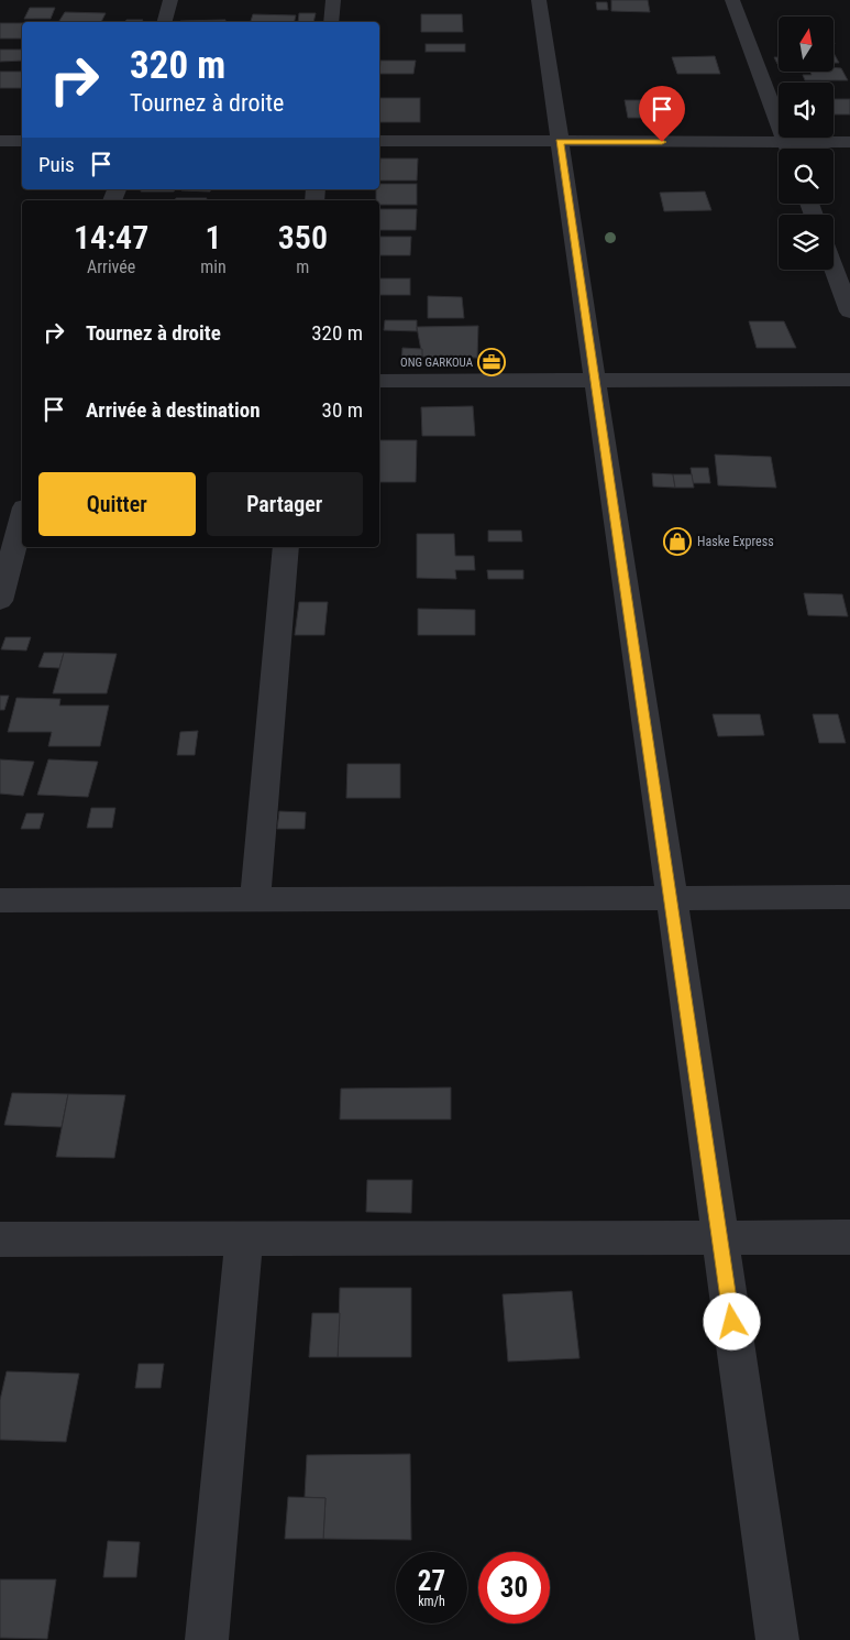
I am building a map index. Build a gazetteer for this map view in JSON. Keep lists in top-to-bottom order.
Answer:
{
  "places": {
    "office": ["ONG GARKOUA"],
    "shop": ["Haske Express"]
  },
  "north": "top",
  "page": {
    "turn": ["320 m", "Tournez à droite"],
    "then": "Puis",
    "eta": [
      "14:47",
      "Arrivée",
      "1",
      "min",
      "350",
      "m"
    ],
    "list": [
      {
        "name": "Tournez à droite",
        "value": "320 m"
      },
      {
        "name": "Arrivée à destination",
        "value": "30 m"
      }
    ],
    "buttons": ["Quitter", "Partager"],
    "speed": "27 km/h",
    "limit": "30"
  }
}
